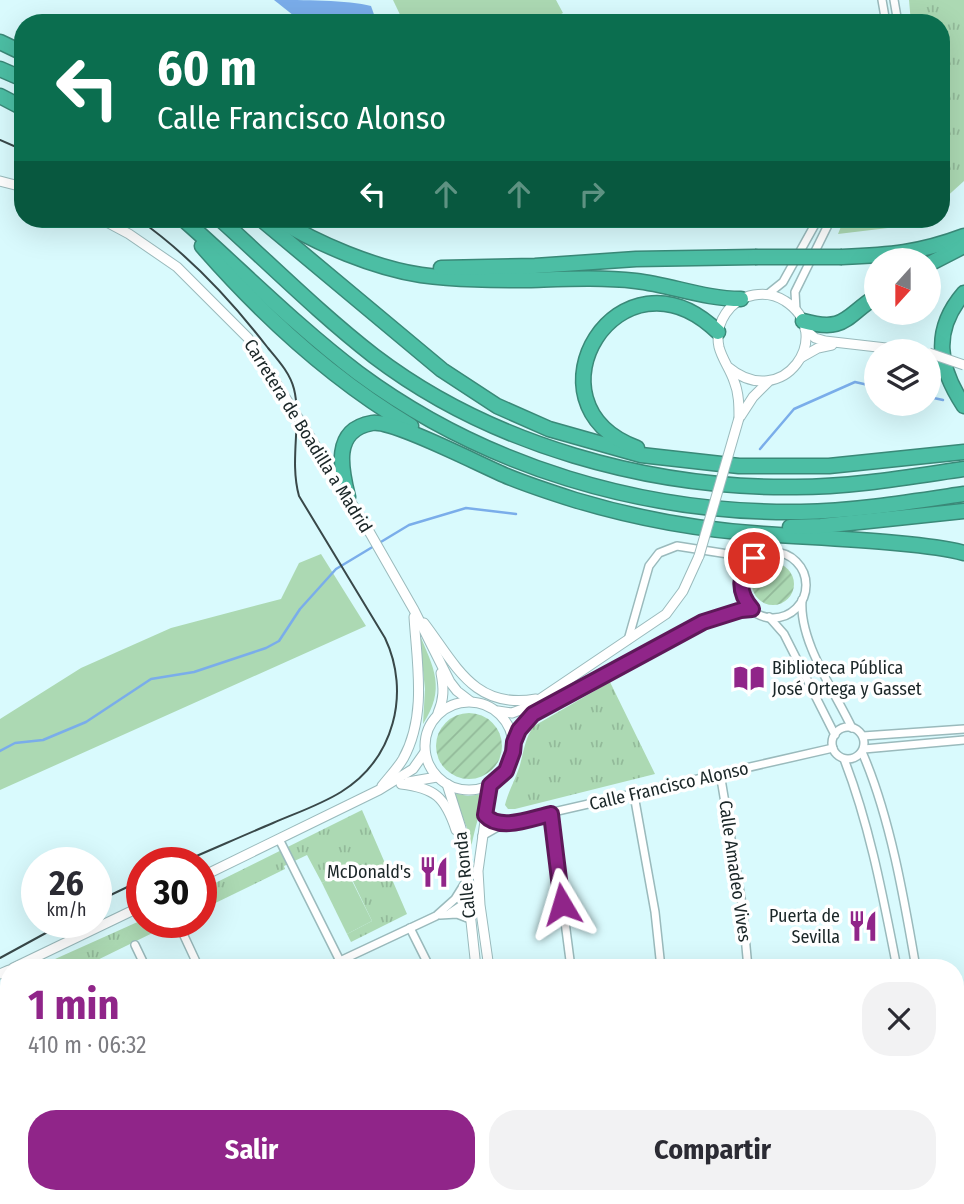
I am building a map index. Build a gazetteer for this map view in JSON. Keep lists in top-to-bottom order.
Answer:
{
  "streets": {
    "street": [
      "Carretera de Boadilla a Madrid",
      "Calle Francisco Alonso",
      "Calle Amadeo Vives",
      "Calle Ronda"
    ]
  },
  "crossings": [
    ["Carretera de Boadilla a Madrid", "Calle Ronda"],
    ["Calle Francisco Alonso", "Calle Amadeo Vives"],
    ["Calle Francisco Alonso", "Calle Ronda"]
  ],
  "places": {
    "library": ["Biblioteca Pública José Ortega y Gasset"],
    "restaurant": ["McDonald's", "Puerta de Sevilla"]
  },
  "north": "bottom",
  "page": {
    "turn": ["60 m", "Calle Francisco Alonso"],
    "speed": "26 km/h",
    "limit": "30",
    "heading": ["1 min", "410 m · 06:32"],
    "buttons": ["Salir", "Compartir"]
  }
}
